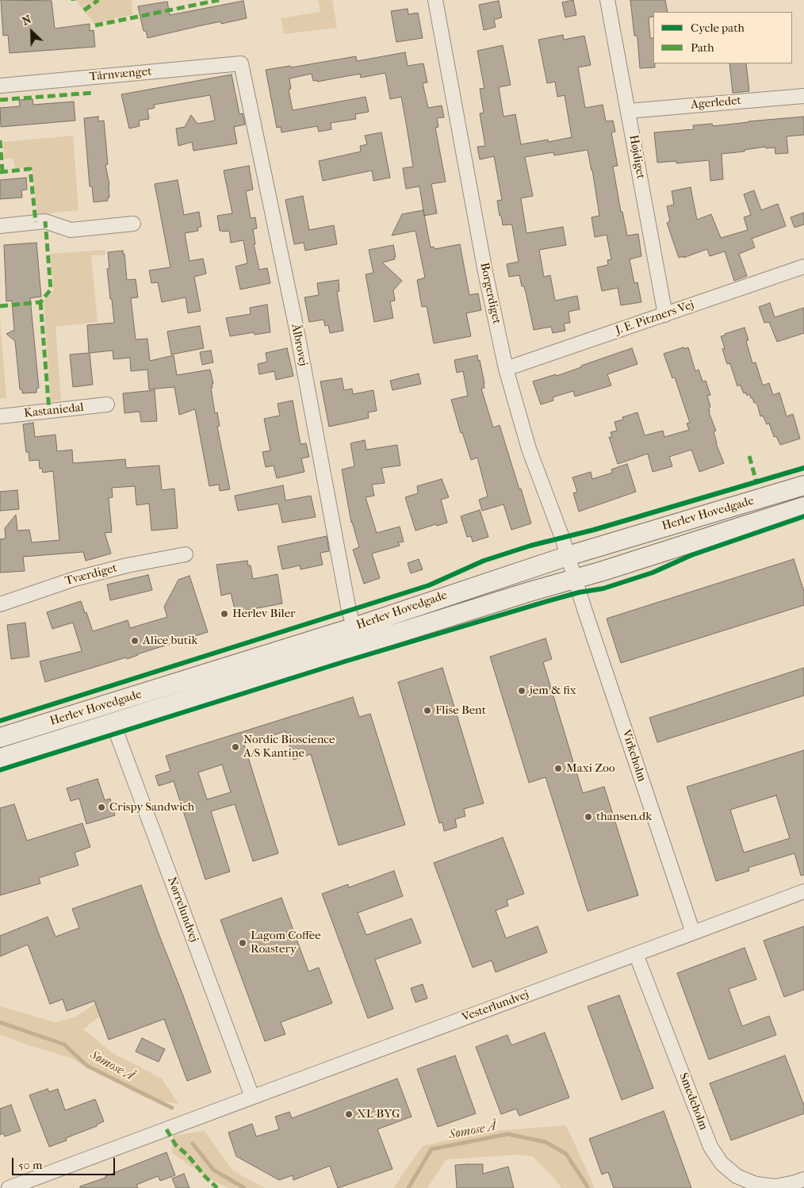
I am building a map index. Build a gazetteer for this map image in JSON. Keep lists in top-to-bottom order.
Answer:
{
  "streets": {
    "main road": ["Herlev Hovedgade"],
    "street": [
      "Tårnvænget",
      "Agerledet",
      "Højdiget",
      "Borgerdiget",
      "J. E. Pitzners Vej",
      "Ålbrovej",
      "Kastaniedal",
      "Tværdiget",
      "Virkeholm",
      "Nørrelundvej",
      "Vesterlundvej",
      "Smedeholm"
    ]
  },
  "crossings": [
    ["Tårnvænget", "Ålbrovej"],
    ["Agerledet", "Højdiget"],
    ["Højdiget", "J. E. Pitzners Vej"],
    ["Borgerdiget", "J. E. Pitzners Vej"],
    ["Borgerdiget", "Herlev Hovedgade"],
    ["Borgerdiget", "Virkeholm"],
    ["Ålbrovej", "Herlev Hovedgade"],
    ["Herlev Hovedgade", "Virkeholm"],
    ["Herlev Hovedgade", "Nørrelundvej"],
    ["Virkeholm", "Vesterlundvej"],
    ["Nørrelundvej", "Vesterlundvej"],
    ["Vesterlundvej", "Smedeholm"]
  ],
  "water": ["Sømose Å"],
  "places": [
    "Herlev Biler",
    "Alice butik",
    "jem & fix",
    "Flise Bent",
    "Nordic Bioscience A/S Kantine",
    "Maxi Zoo",
    "Crispy Sandwich",
    "thansen.dk",
    "Lagom Coffee Roastery",
    "XL-BYG"
  ],
  "legend": ["Cycle path", "Path"],
  "scale_bar": "50 m",
  "north": "top left"
}
